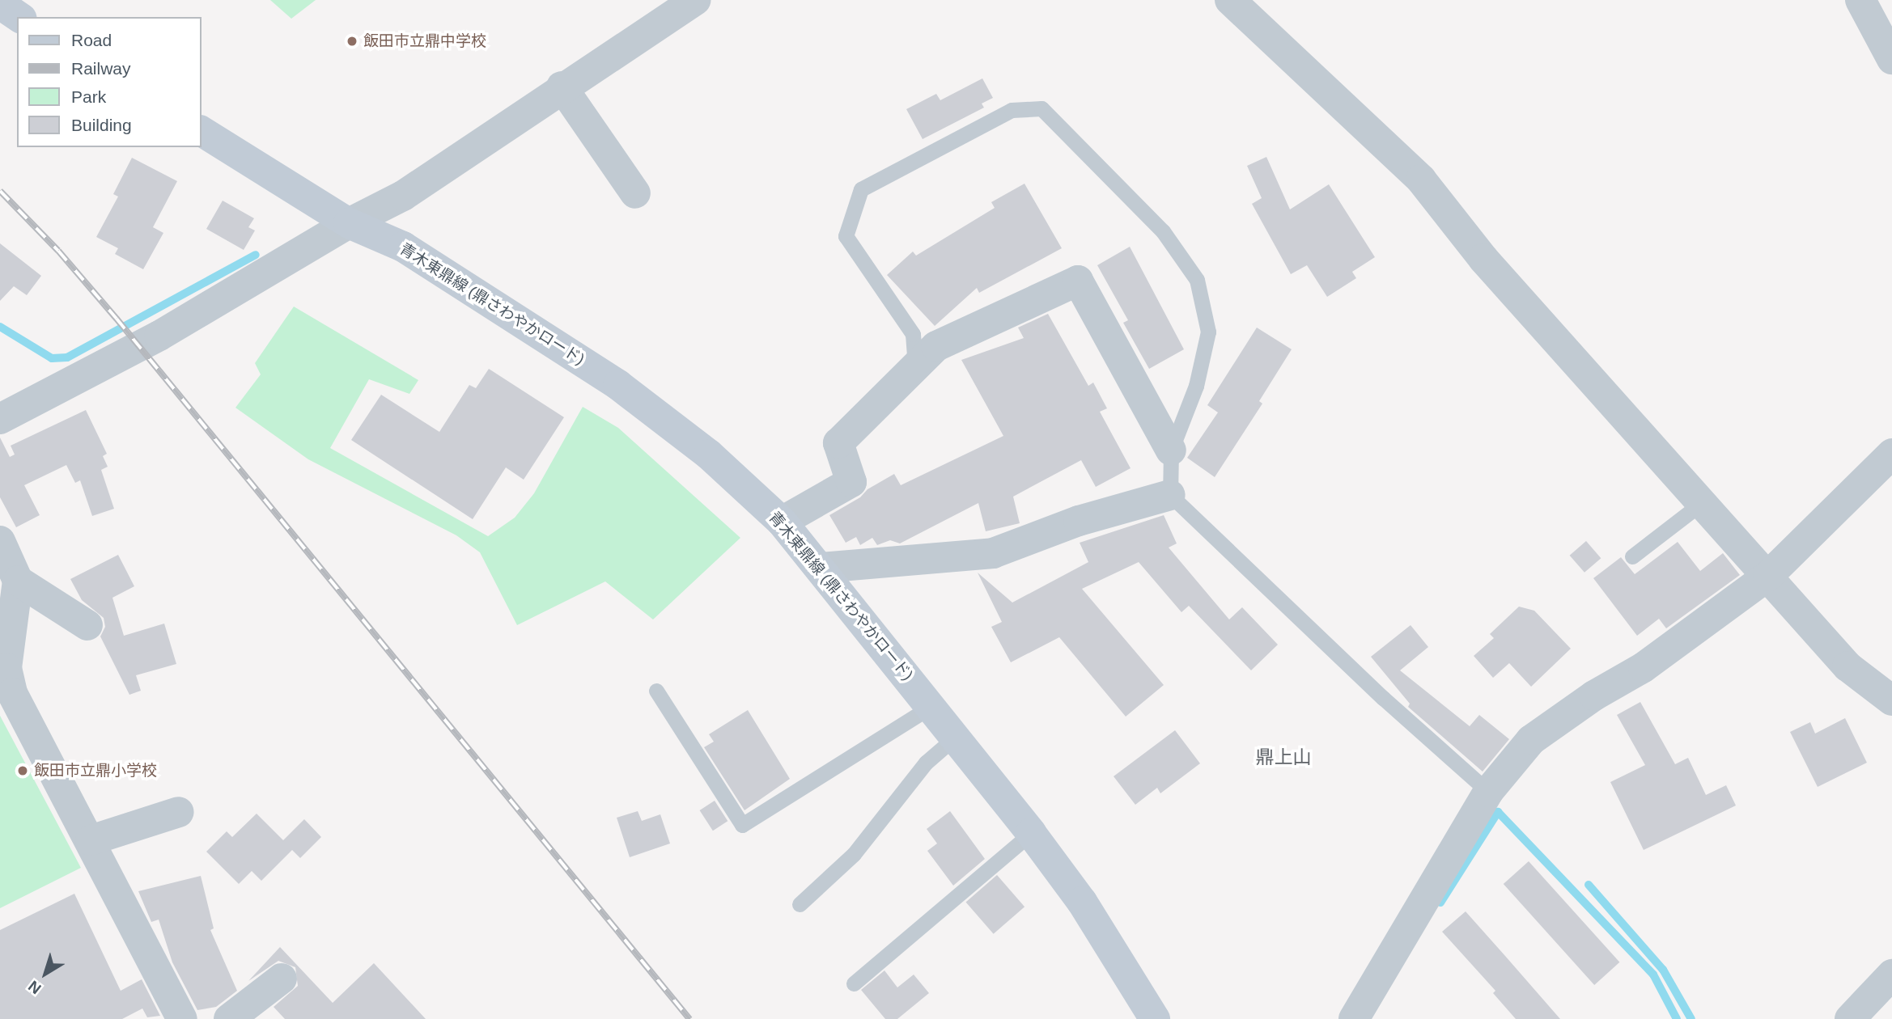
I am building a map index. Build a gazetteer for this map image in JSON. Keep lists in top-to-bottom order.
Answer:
{
  "streets": {
    "main road": ["青木東鼎線 (鼎さわやかロード)"]
  },
  "districts": ["鼎上山"],
  "places": ["飯田市立鼎中学校", "飯田市立鼎小学校"],
  "legend": [
    "Road",
    "Railway",
    "Park",
    "Building"
  ],
  "north": "bottom left"
}
